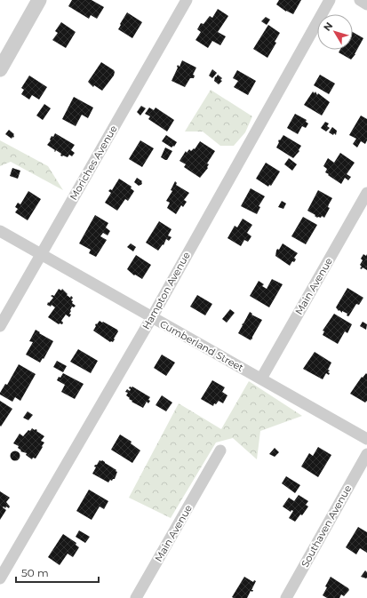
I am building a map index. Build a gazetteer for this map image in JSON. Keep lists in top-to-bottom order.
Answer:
{
  "streets": {
    "street": [
      "Moriches Avenue",
      "Main Avenue",
      "Hampton Avenue",
      "Cumberland Street",
      "Southaven Avenue"
    ]
  },
  "crossings": [
    ["Moriches Avenue", "Cumberland Street"],
    ["Main Avenue", "Cumberland Street"],
    ["Hampton Avenue", "Cumberland Street"]
  ],
  "scale_bar": "50 m",
  "north": "top left"
}
